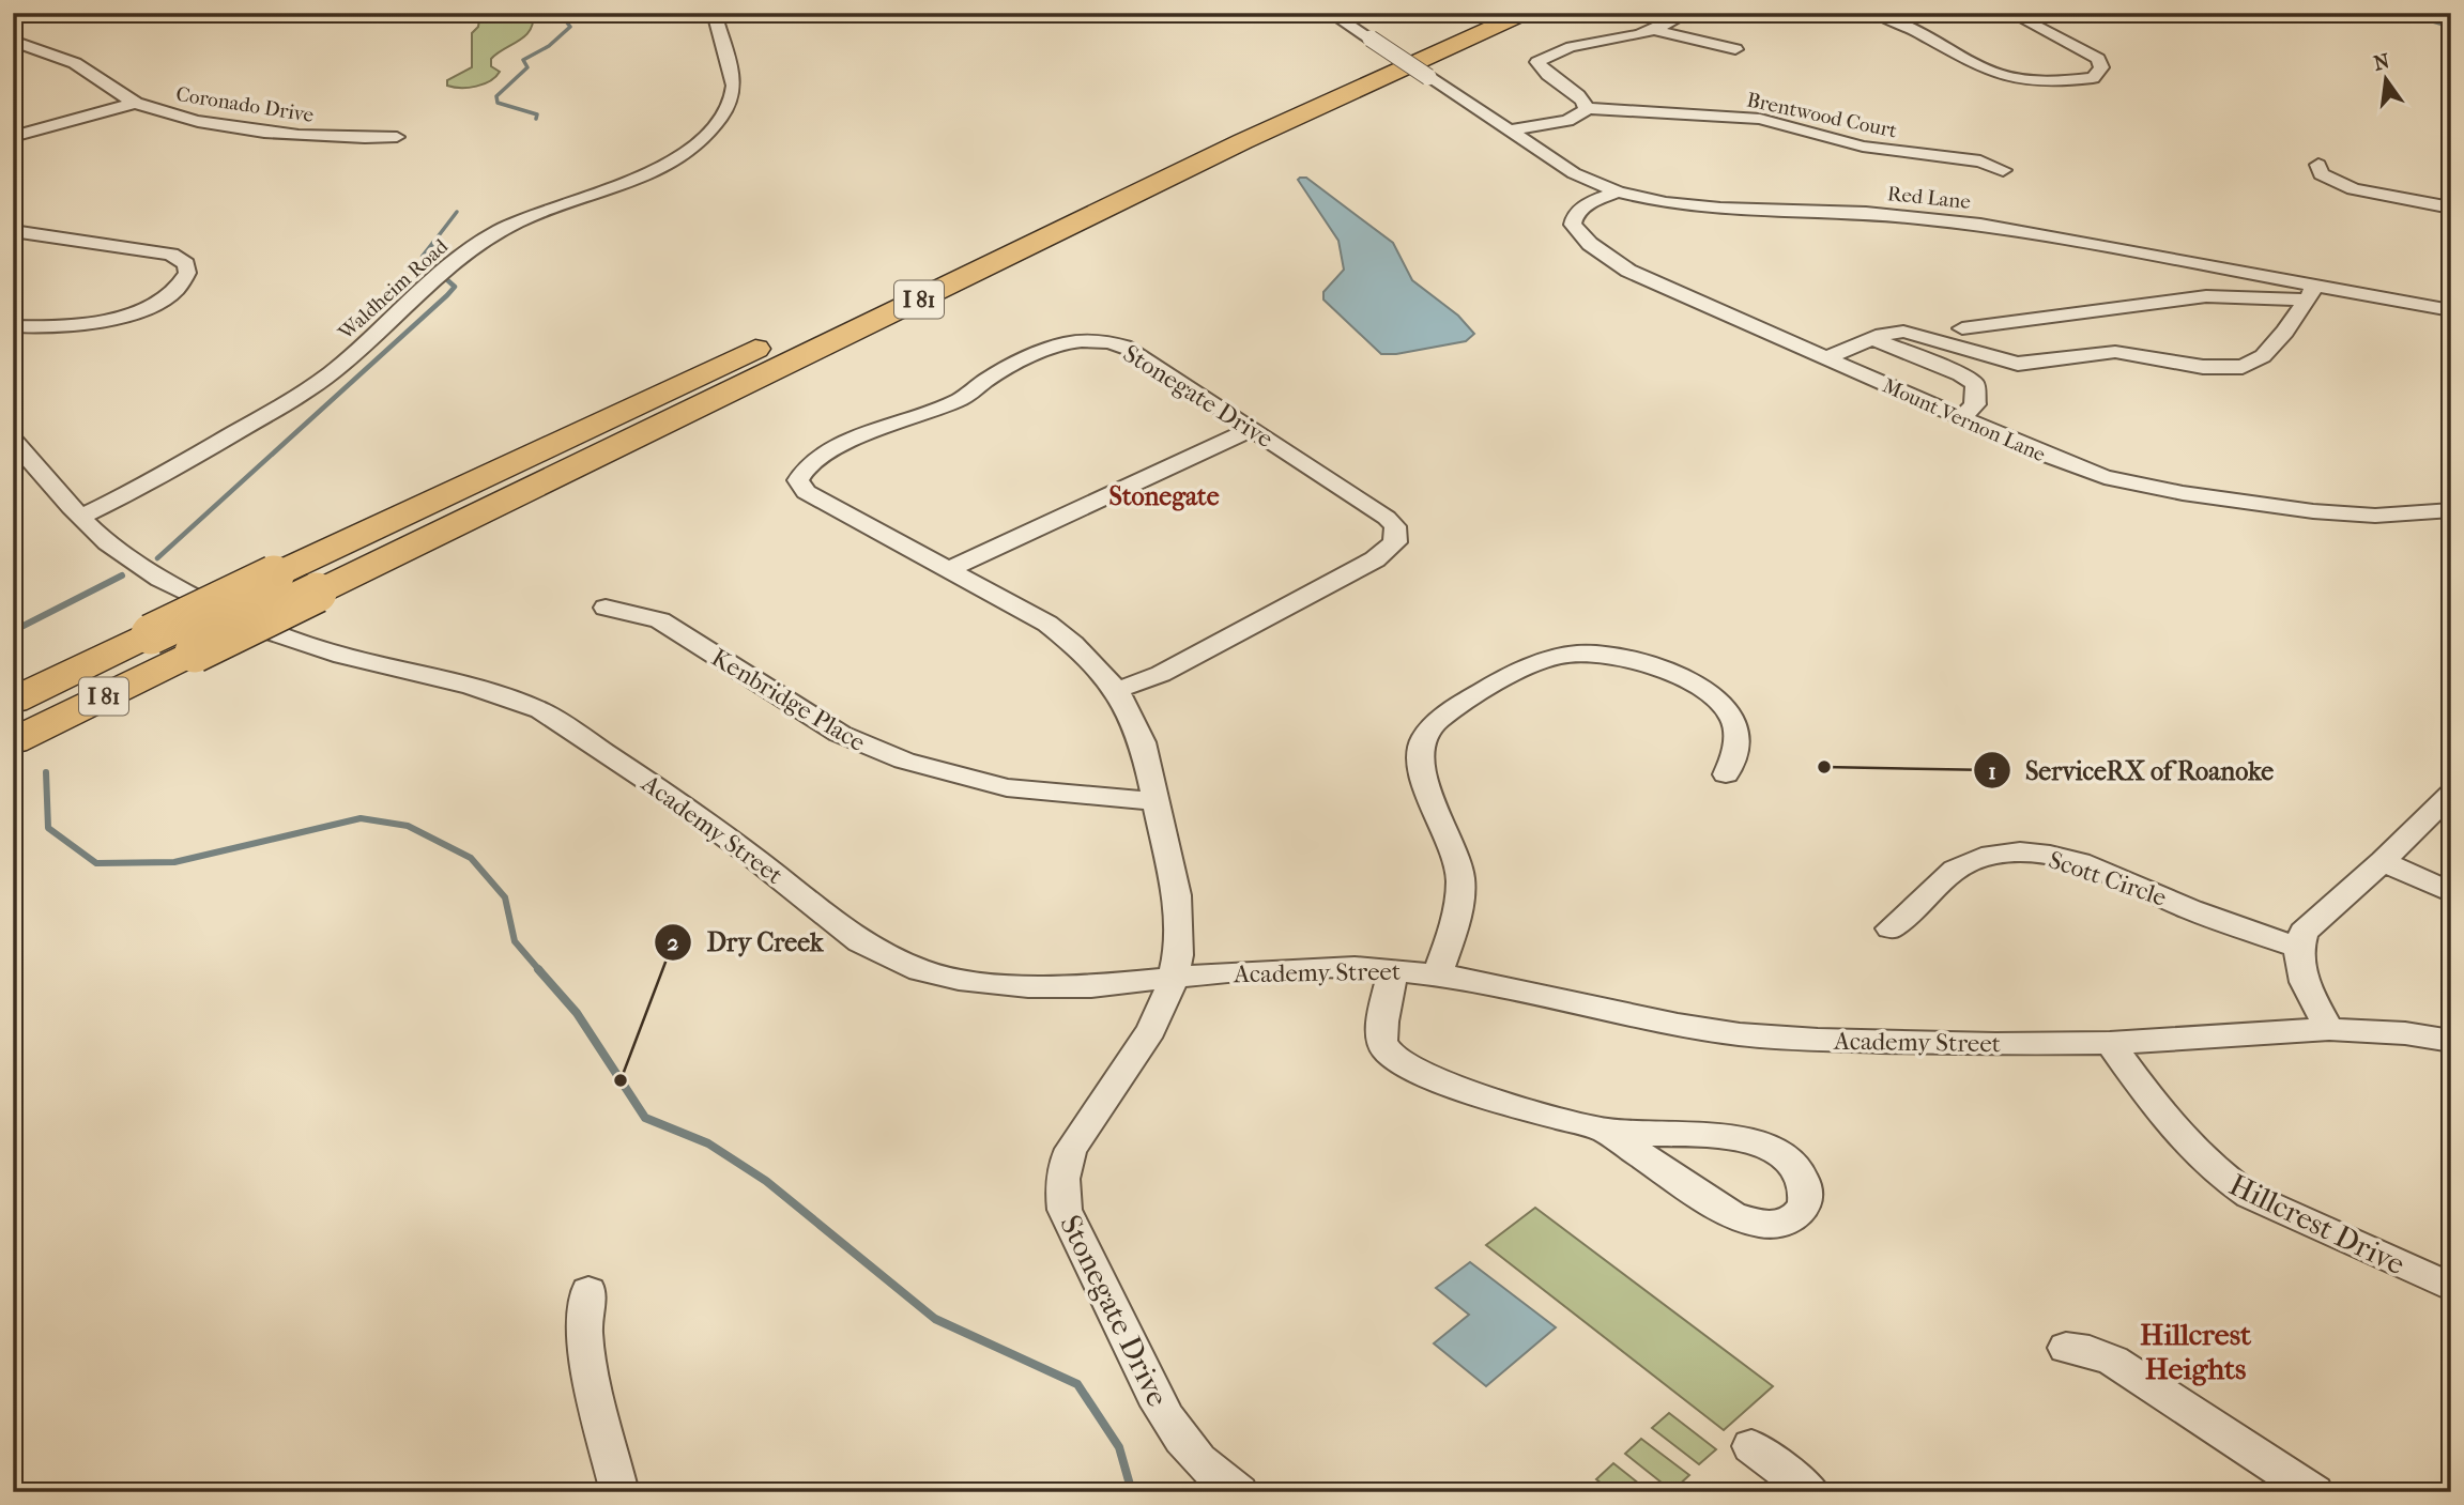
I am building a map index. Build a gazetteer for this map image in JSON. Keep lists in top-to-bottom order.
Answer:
{
  "streets": {
    "highway": ["I 81"],
    "street": [
      "Coronado Drive",
      "Brentwood Court",
      "Red Lane",
      "Waldheim Road",
      "Stonegate Drive",
      "Mount Vernon Lane",
      "Kenbridge Place",
      "Academy Street",
      "Scott Circle",
      "Hillcrest Drive"
    ]
  },
  "crossings": [
    ["Red Lane", "Mount Vernon Lane"],
    ["Waldheim Road", "Academy Street"],
    ["Stonegate Drive", "Kenbridge Place"],
    ["Stonegate Drive", "Academy Street"],
    ["Academy Street", "Hillcrest Drive"]
  ],
  "districts": ["Stonegate", "Hillcrest Heights"],
  "places": ["ServiceRX of Roanoke", "Dry Creek"],
  "north": "top"
}
